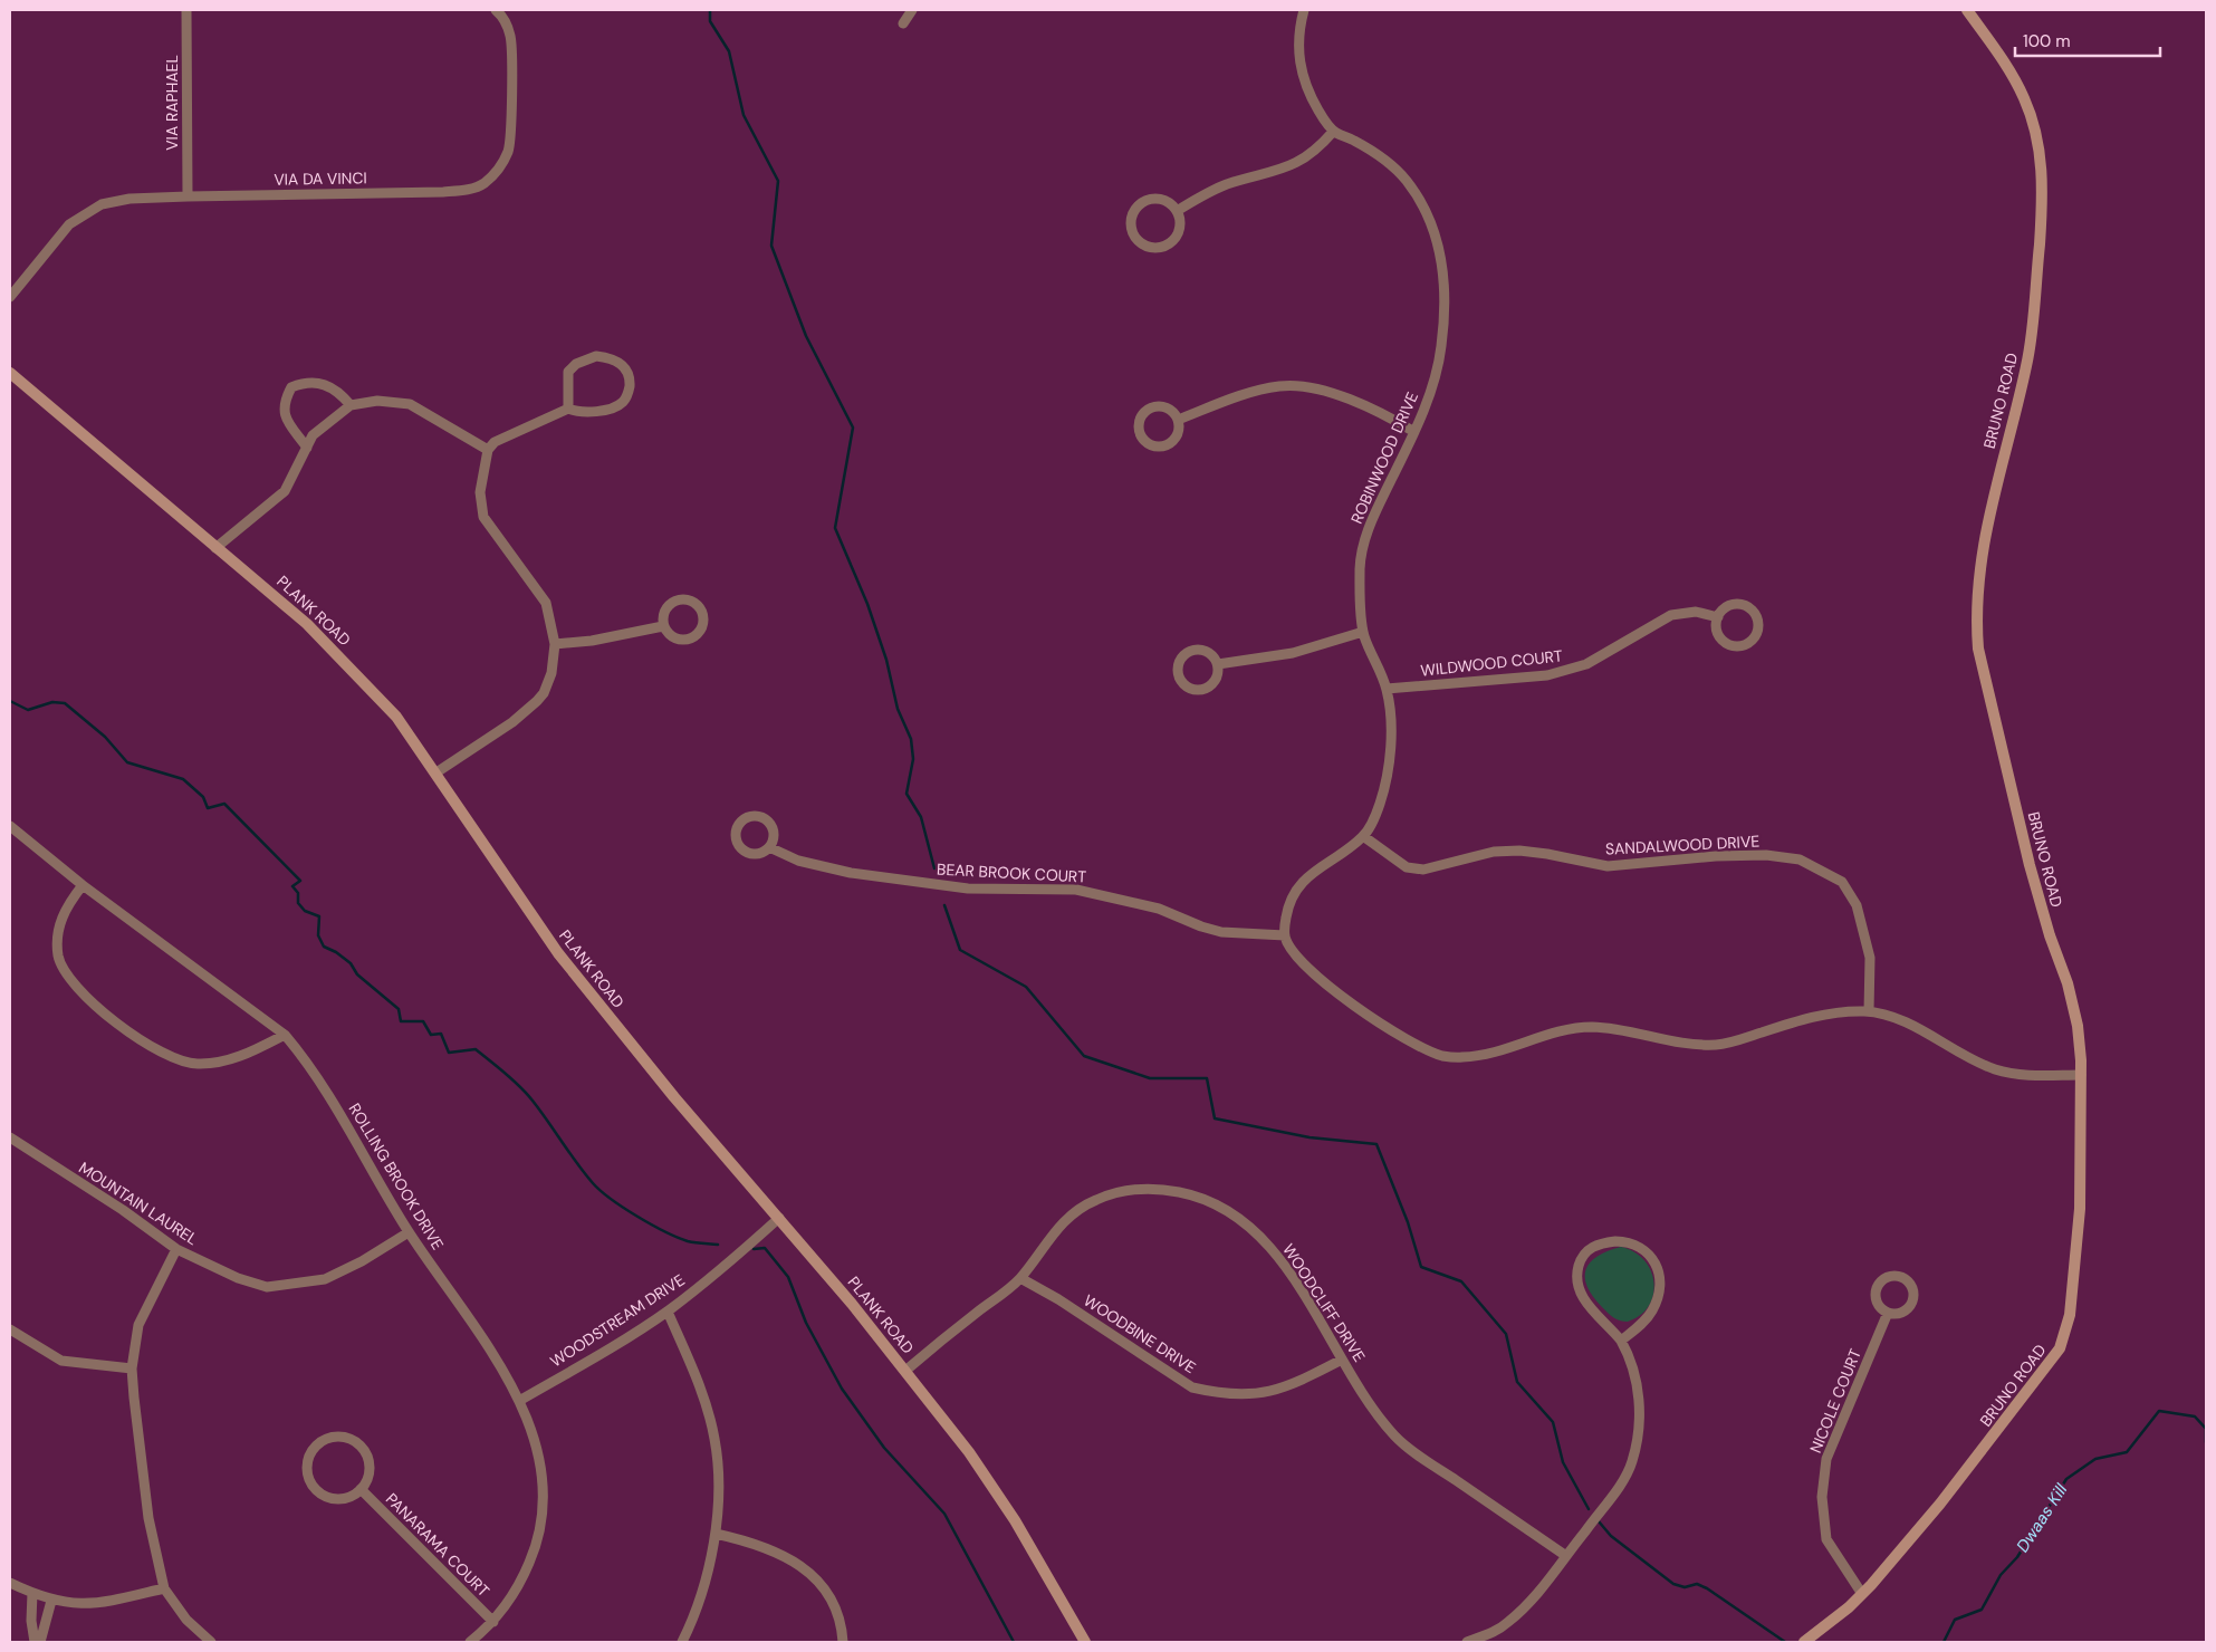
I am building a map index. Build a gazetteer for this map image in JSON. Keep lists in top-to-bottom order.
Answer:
{
  "streets": {
    "street": [
      "VIA RAPHAEL",
      "VIA DA VINCI",
      "BRUNO ROAD",
      "ROBINWOOD DRIVE",
      "PLANK ROAD",
      "WILDWOOD COURT",
      "SANDALWOOD DRIVE",
      "BEAR BROOK COURT",
      "ROLLING BROOK DRIVE",
      "MOUNTAIN LAUREL",
      "WOODCLIFF DRIVE",
      "WOODSTREAM DRIVE",
      "WOODBINE DRIVE",
      "NICOLE COURT",
      "PANARAMA COURT"
    ]
  },
  "crossings": [
    ["VIA RAPHAEL", "VIA DA VINCI"],
    ["BRUNO ROAD", "NICOLE COURT"],
    ["ROBINWOOD DRIVE", "WILDWOOD COURT"],
    ["ROBINWOOD DRIVE", "SANDALWOOD DRIVE"],
    ["ROBINWOOD DRIVE", "BEAR BROOK COURT"],
    ["PLANK ROAD", "WOODCLIFF DRIVE"],
    ["PLANK ROAD", "WOODSTREAM DRIVE"],
    ["ROLLING BROOK DRIVE", "MOUNTAIN LAUREL"],
    ["ROLLING BROOK DRIVE", "WOODSTREAM DRIVE"],
    ["ROLLING BROOK DRIVE", "PANARAMA COURT"],
    ["WOODCLIFF DRIVE", "WOODBINE DRIVE"]
  ],
  "water": ["Dwaas Kill"],
  "scale_bar": "100 m"
}
